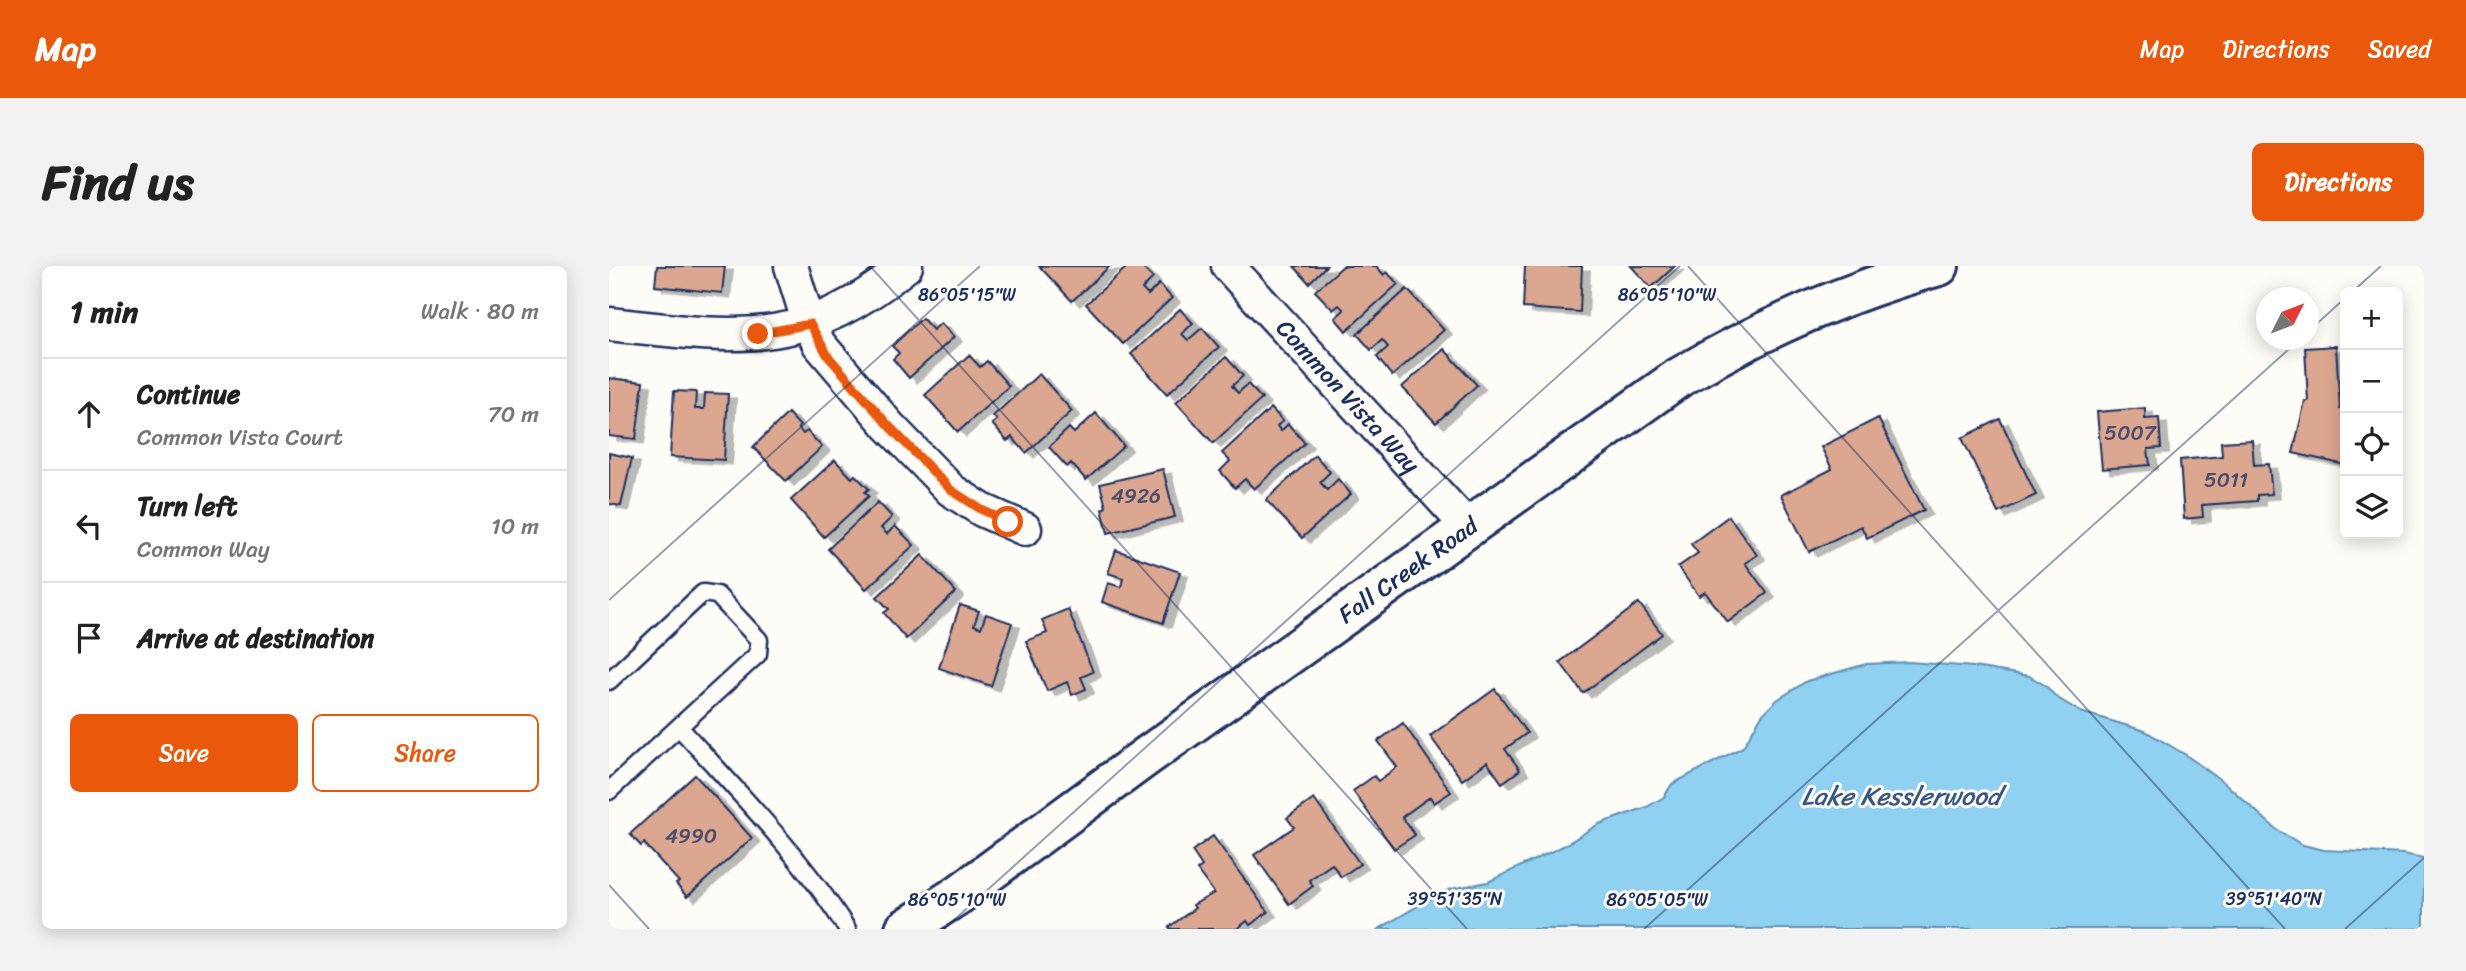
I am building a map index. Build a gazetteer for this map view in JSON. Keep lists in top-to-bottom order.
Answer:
{
  "streets": {
    "main road": ["Fall Creek Road"],
    "street": ["Common Vista Way"]
  },
  "crossings": [
    ["Common Vista Way", "Fall Creek Road"]
  ],
  "water": ["Lake Kesslerwood"],
  "house_numbers": [
    "5007",
    "5011",
    "4926",
    "4990"
  ],
  "north": "top right",
  "page": {
    "header": "Map",
    "nav": ["Map", "Directions", "Saved"],
    "title": "Find us",
    "buttons": [
      "Directions",
      ["Save", "Share"]
    ],
    "heading": ["1 min", "Walk · 80 m"],
    "map_buttons": ["+", "−"],
    "list": [
      ["Continue", "Common Vista Court", "70 m"],
      ["Turn left", "Common Way", "10 m"],
      "Arrive at destination"
    ]
  },
  "coordinates": [
    "86°05'15\"W",
    "86°05'10\"W",
    "39°51'35\"N",
    "39°51'40\"N",
    "86°05'05\"W"
  ]
}
